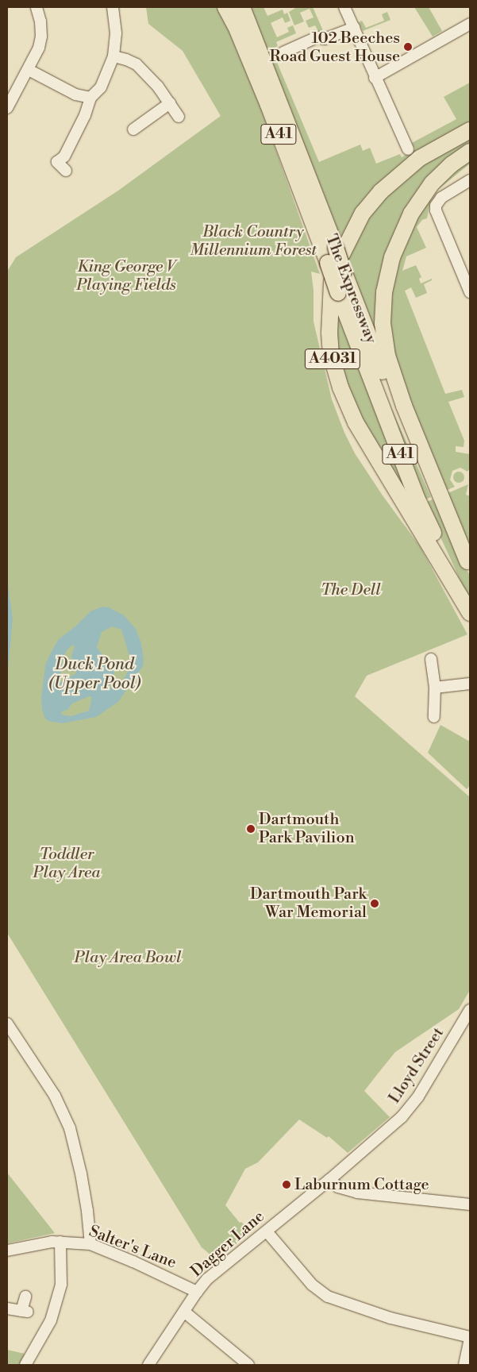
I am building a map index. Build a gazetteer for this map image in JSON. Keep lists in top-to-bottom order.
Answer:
{
  "streets": {
    "highway": ["A41", "The Expressway", "A4031"],
    "street": ["Lloyd Street", "Dagger Lane", "Salter's Lane"]
  },
  "crossings": [
    ["The Expressway", "A4031"],
    ["Lloyd Street", "Dagger Lane"],
    ["Dagger Lane", "Salter's Lane"]
  ],
  "water": ["Duck Pond (Upper Pool)"],
  "parks": [
    "Black Country Millennium Forest",
    "King George V Playing Fields",
    "The Dell",
    "Toddler Play Area",
    "Play Area Bowl"
  ],
  "places": [
    "102 Beeches Road Guest House",
    "Dartmouth Park Pavilion",
    "Dartmouth Park War Memorial",
    "Laburnum Cottage"
  ]
}
